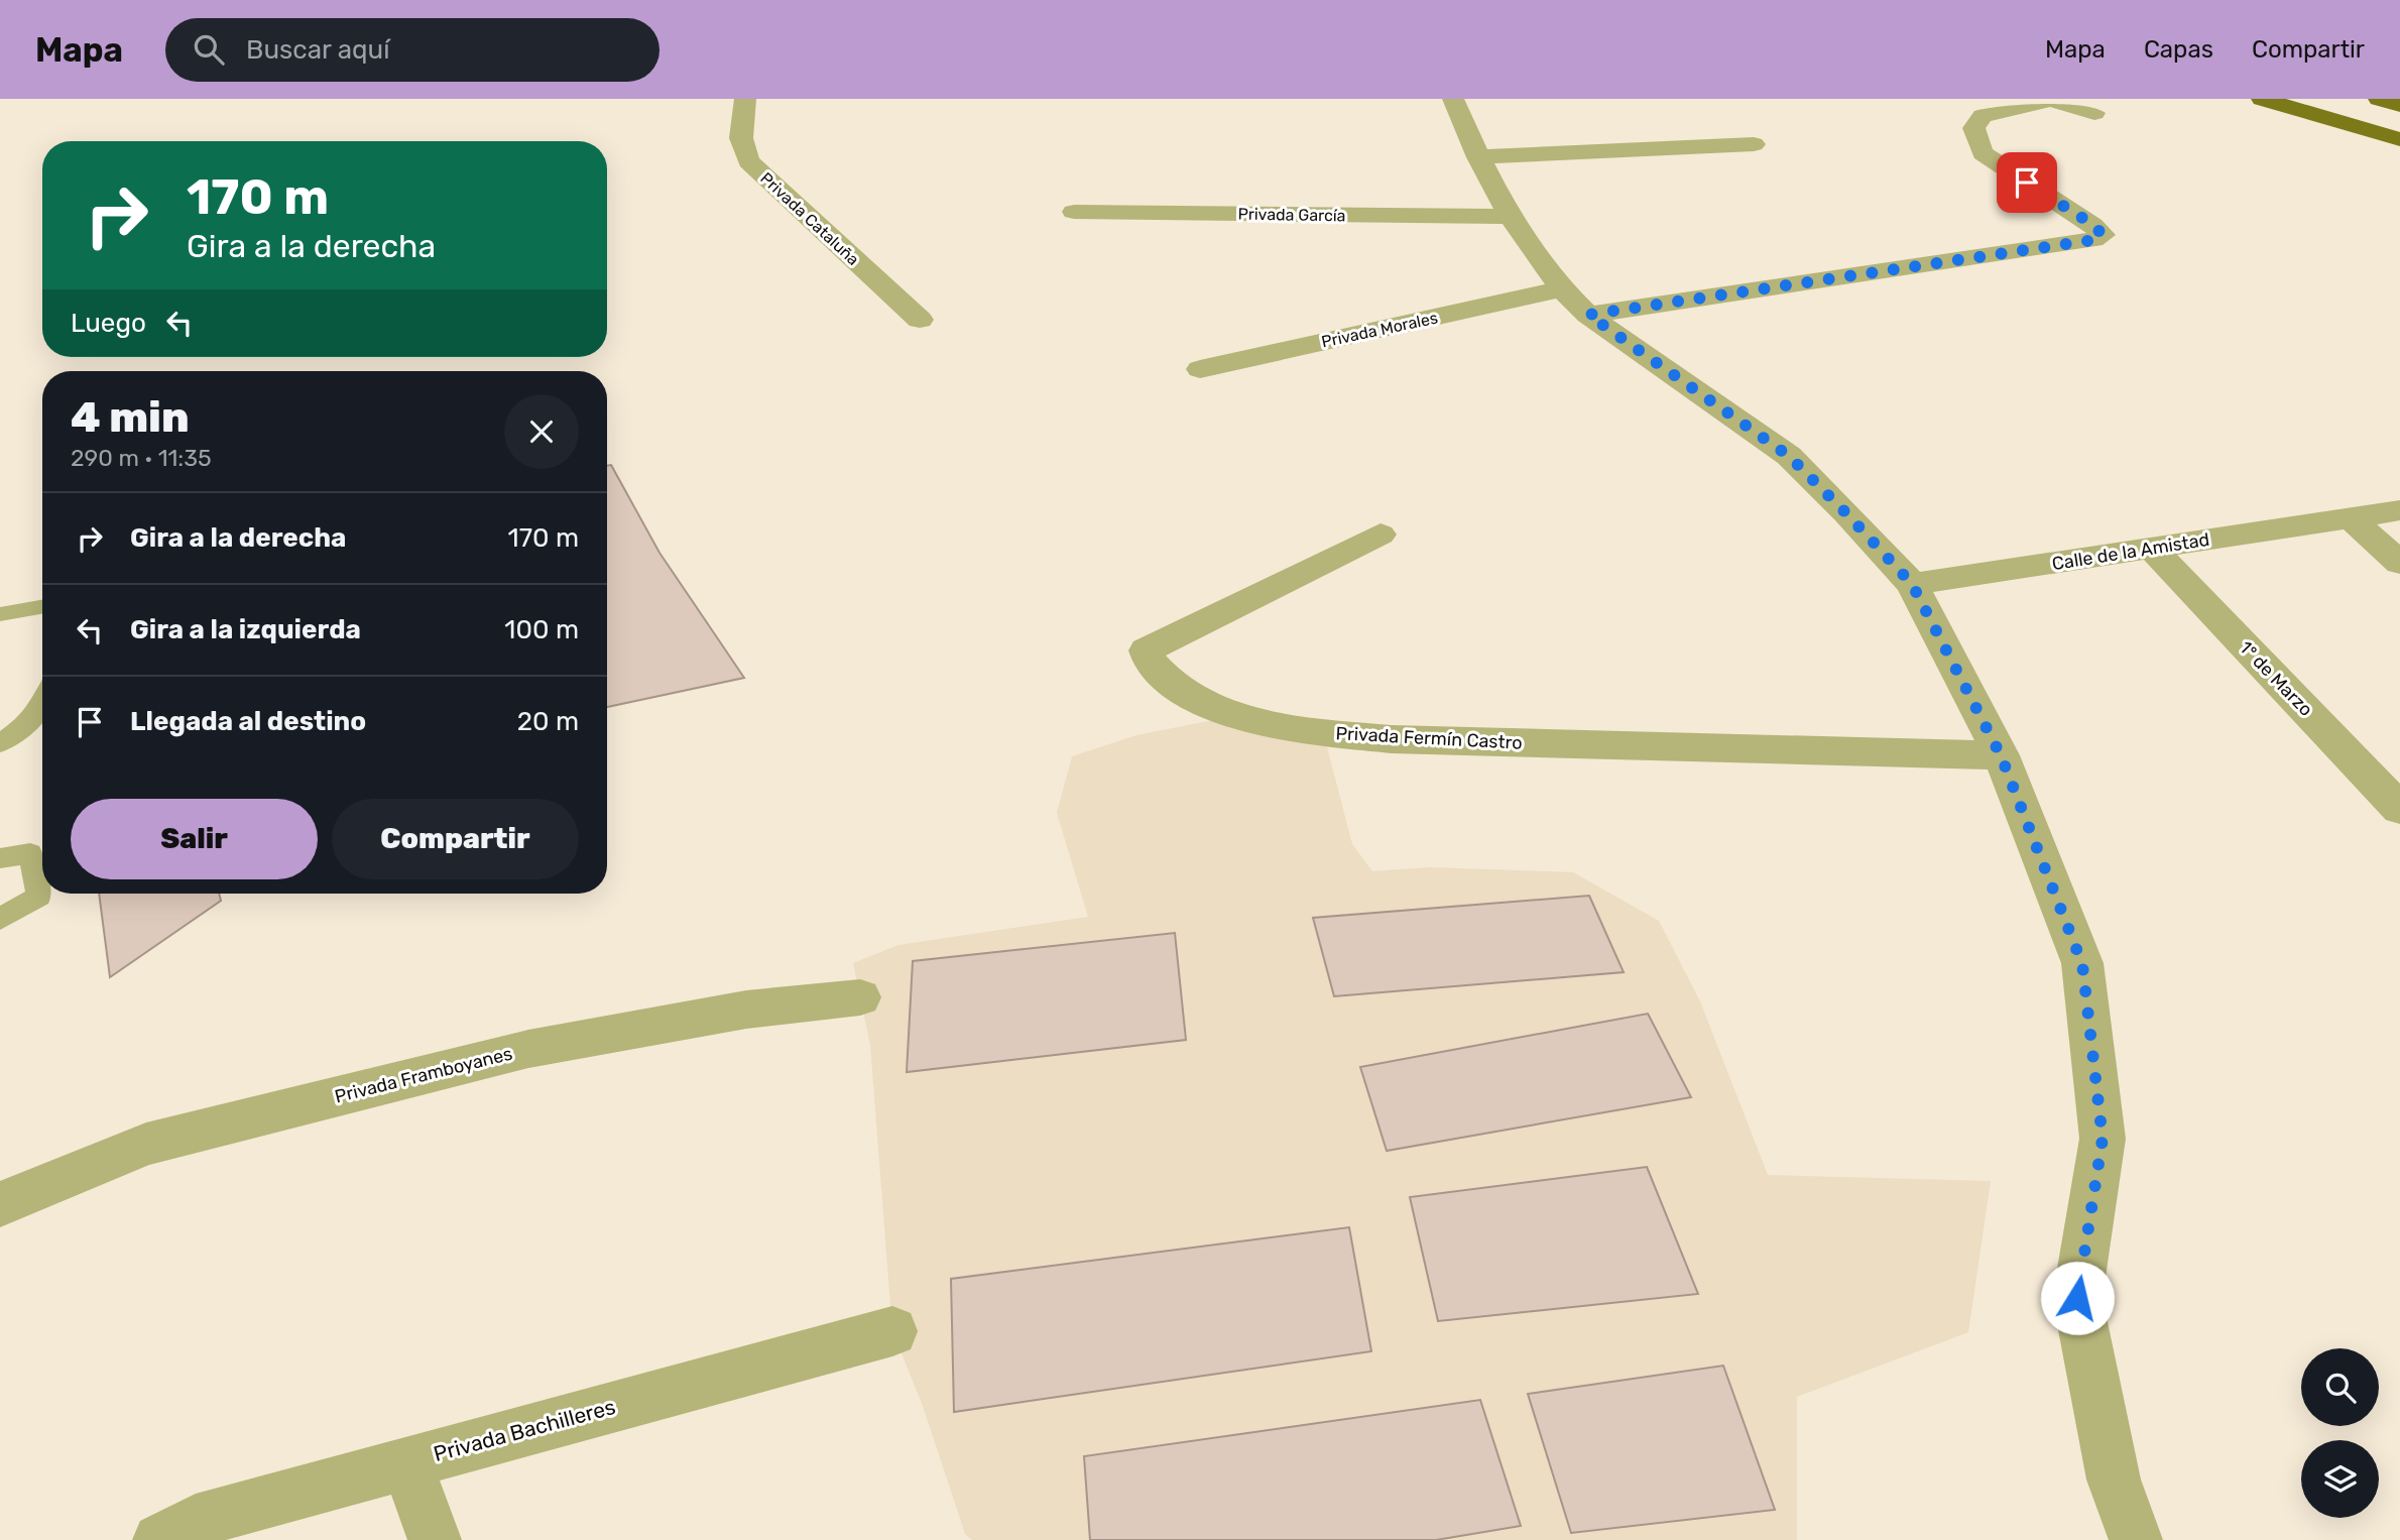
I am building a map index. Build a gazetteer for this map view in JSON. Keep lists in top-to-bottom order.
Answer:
{
  "streets": {
    "street": [
      "Privada García",
      "Privada Cataluña",
      "Privada Morales",
      "Calle de la Amistad",
      "1° de Marzo",
      "Privada Fermín Castro",
      "Privada Framboyanes",
      "Privada Bachilleres"
    ]
  },
  "crossings": [
    ["Calle de la Amistad", "1° de Marzo"]
  ],
  "page": {
    "header": "Mapa",
    "search": "Buscar aquí",
    "nav": ["Mapa", "Capas", "Compartir"],
    "turn": ["170 m", "Gira a la derecha"],
    "then": "Luego",
    "heading": ["4 min", "290 m · 11:35"],
    "list": [
      {
        "name": "Gira a la derecha",
        "value": "170 m"
      },
      {
        "name": "Gira a la izquierda",
        "value": "100 m"
      },
      {
        "name": "Llegada al destino",
        "value": "20 m"
      }
    ],
    "buttons": ["Salir", "Compartir"]
  }
}
